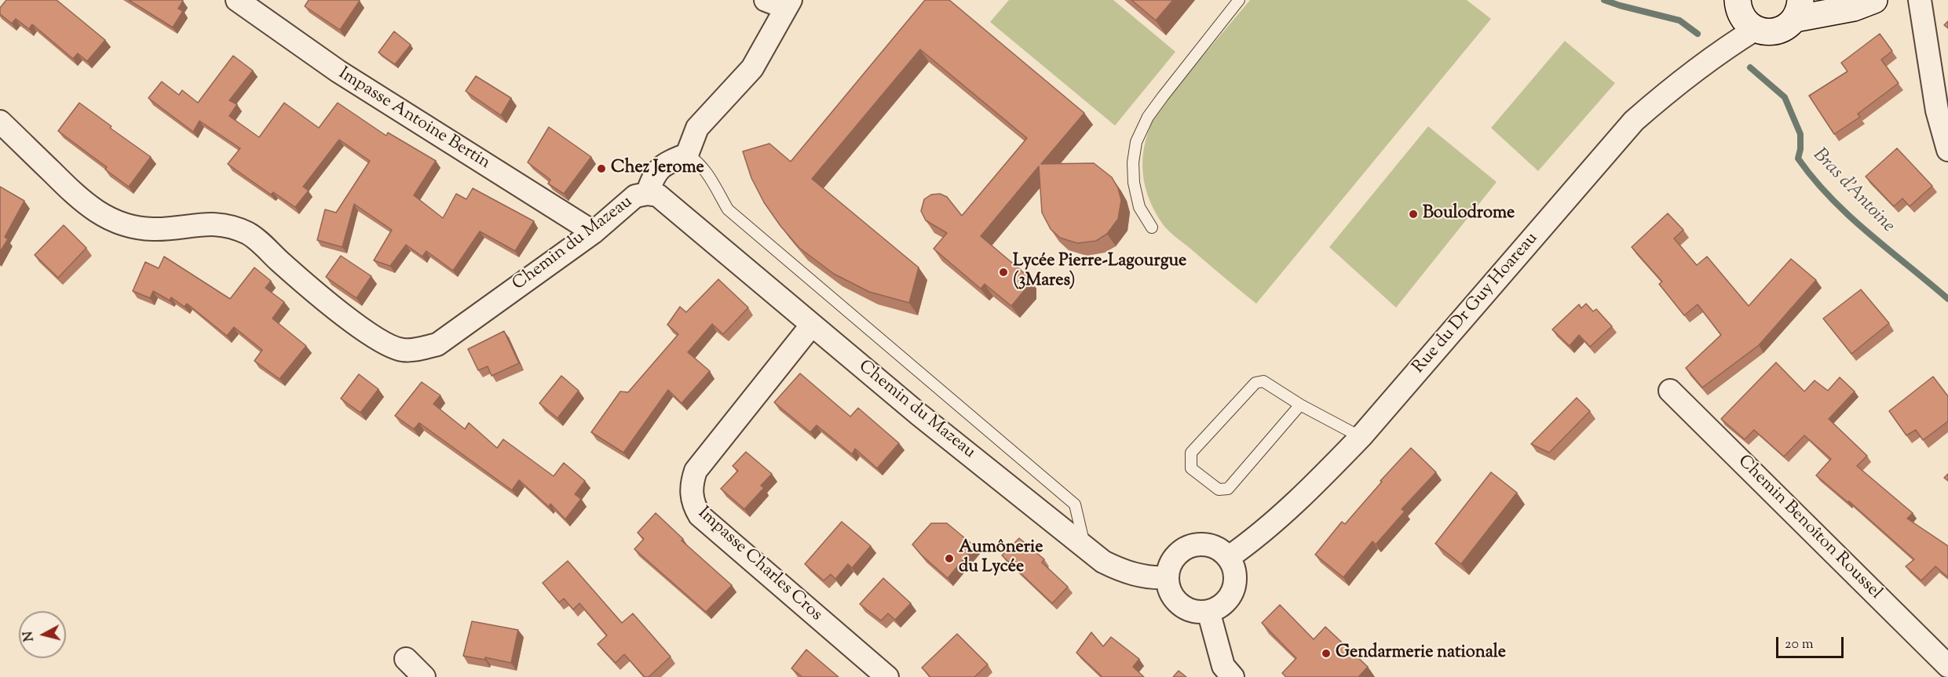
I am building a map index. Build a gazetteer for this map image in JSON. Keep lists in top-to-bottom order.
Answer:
{
  "streets": {
    "street": [
      "Impasse Antoine Bertin",
      "Chemin du Mazeau",
      "Rue du Dr Guy Hoareau",
      "Chemin Benoîton Roussel",
      "Impasse Charles Cros"
    ]
  },
  "crossings": [
    ["Impasse Antoine Bertin", "Chemin du Mazeau"],
    ["Chemin du Mazeau", "Rue du Dr Guy Hoareau"],
    ["Chemin du Mazeau", "Impasse Charles Cros"]
  ],
  "water": ["Bras d'Antoine"],
  "places": [
    "Chez Jerome",
    "Boulodrome",
    "Lycée Pierre-Lagourgue (3Mares)",
    "Aumônerie du Lycée",
    "Gendarmerie nationale"
  ],
  "scale_bar": "20 m",
  "north": "left"
}
